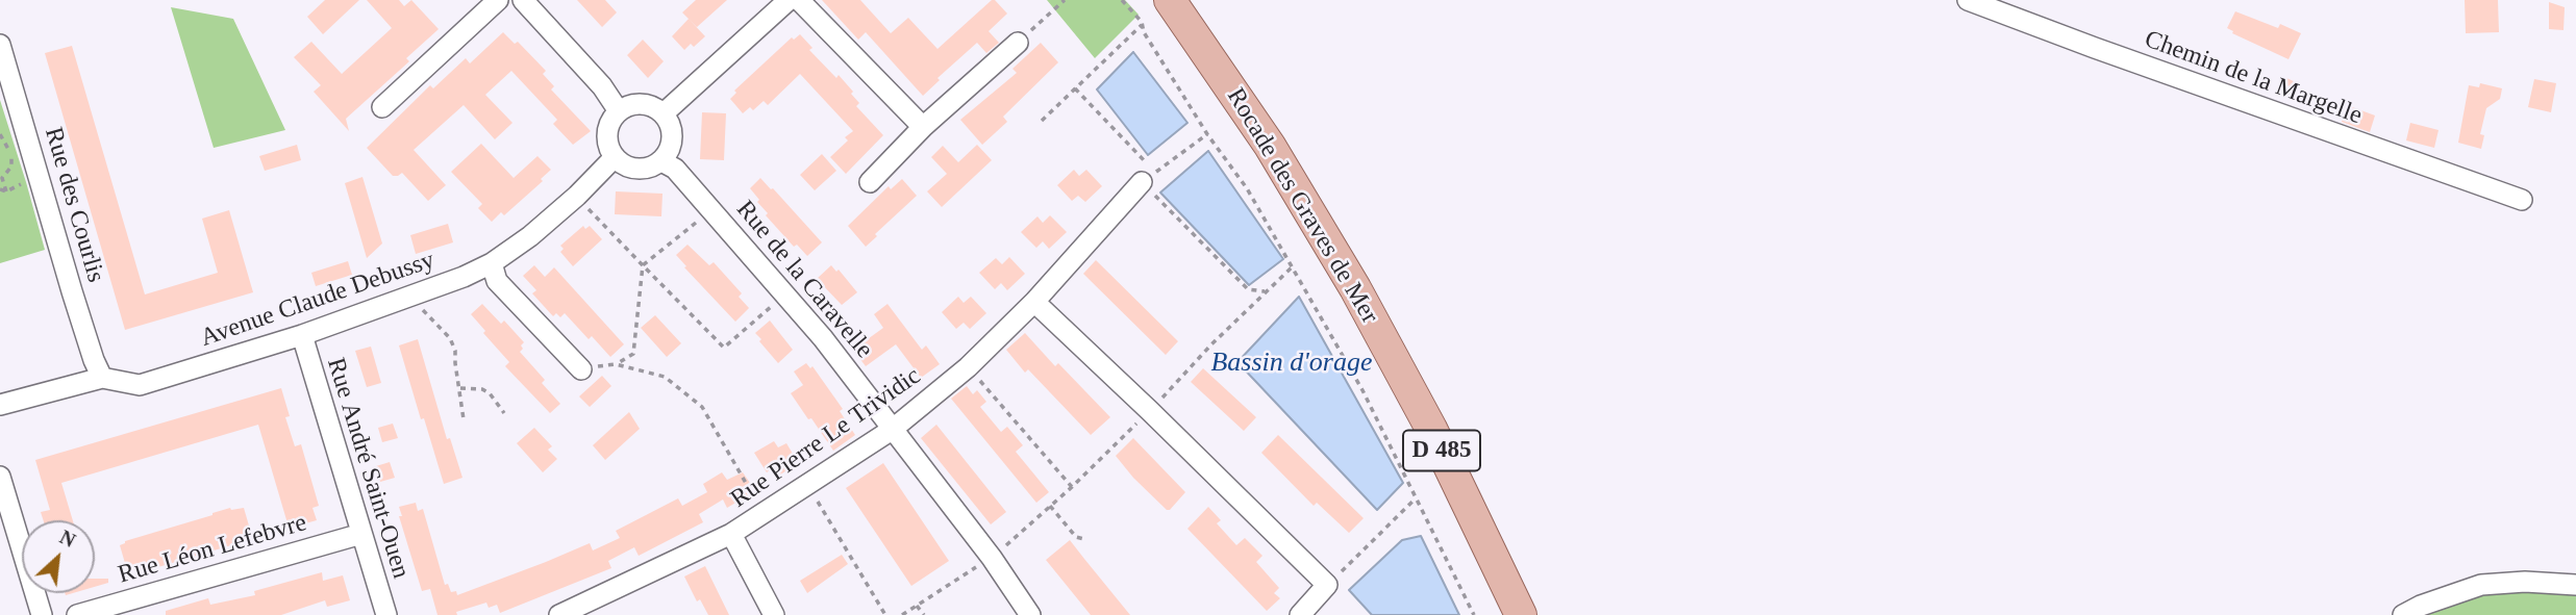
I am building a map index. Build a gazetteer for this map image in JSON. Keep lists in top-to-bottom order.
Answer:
{
  "streets": {
    "main road": ["Rocade des Graves de Mer", "D 485"],
    "street": [
      "Chemin de la Margelle",
      "Rue des Courlis",
      "Rue de la Caravelle",
      "Avenue Claude Debussy",
      "Rue Pierre Le Trividic",
      "Rue André Saint-Ouen",
      "Rue Léon Lefebvre"
    ]
  },
  "crossings": [
    ["Rue des Courlis", "Avenue Claude Debussy"],
    ["Rue de la Caravelle", "Avenue Claude Debussy"],
    ["Rue de la Caravelle", "Rue Pierre Le Trividic"],
    ["Avenue Claude Debussy", "Rue André Saint-Ouen"],
    ["Rue André Saint-Ouen", "Rue Léon Lefebvre"]
  ],
  "water": ["Bassin d'orage"],
  "north": "top right"
}
